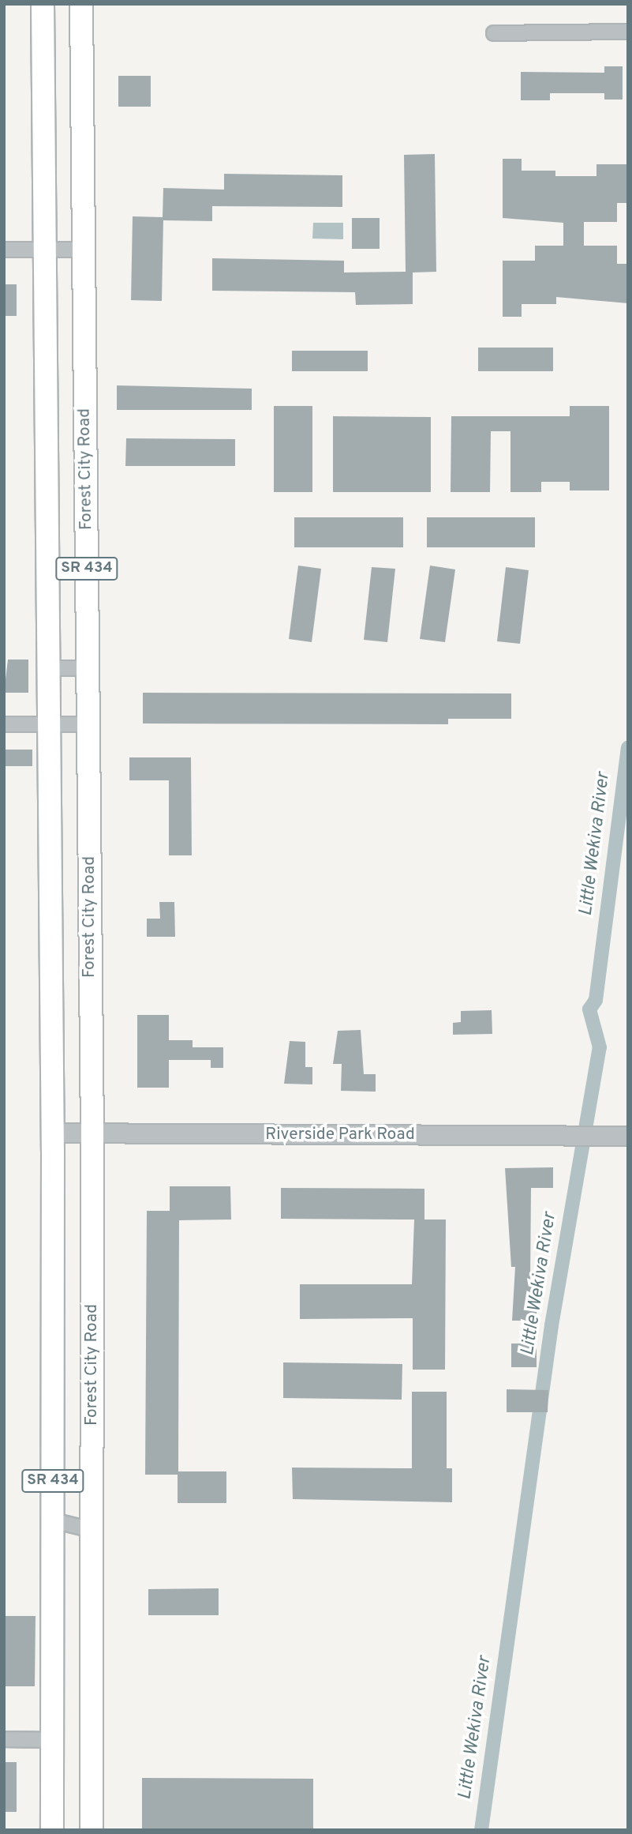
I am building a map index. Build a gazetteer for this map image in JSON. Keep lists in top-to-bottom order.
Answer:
{
  "streets": {
    "main road": ["Forest City Road", "SR 434"],
    "street": ["Riverside Park Road"]
  },
  "crossings": [
    ["Forest City Road", "Riverside Park Road"],
    ["SR 434", "Riverside Park Road"]
  ],
  "water": ["Little Wekiva River"]
}
